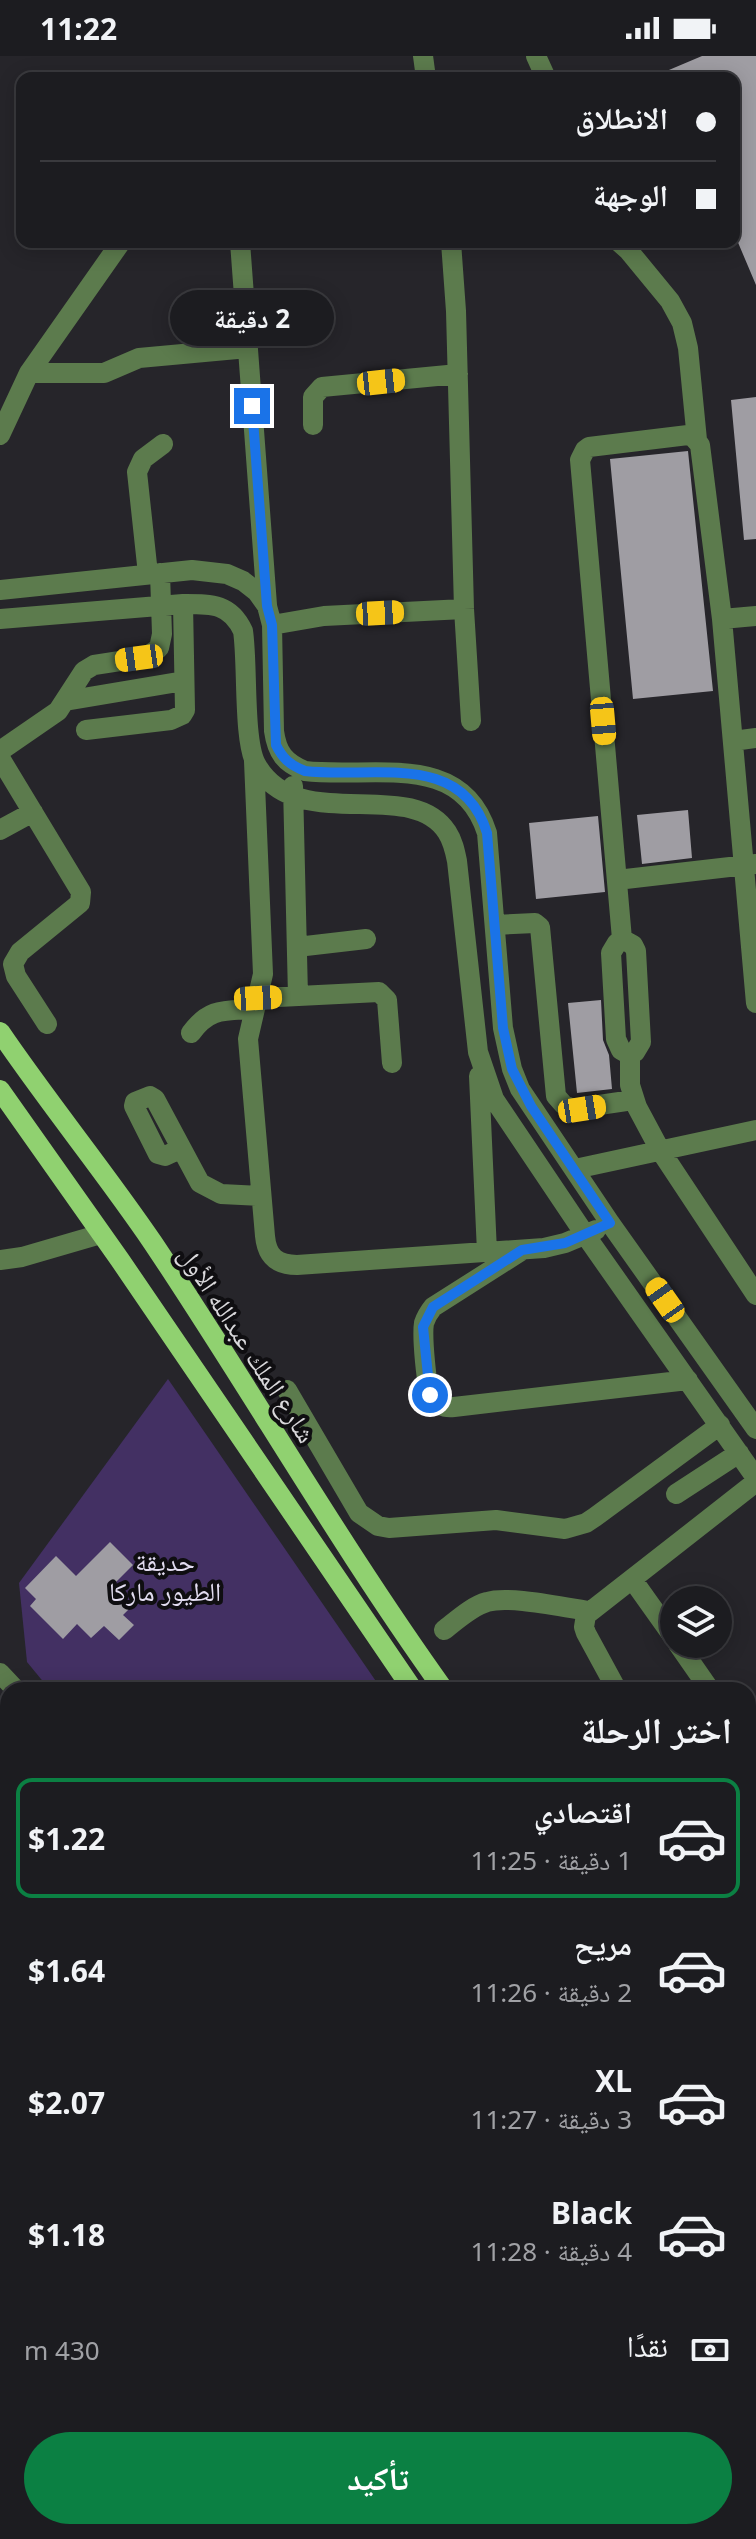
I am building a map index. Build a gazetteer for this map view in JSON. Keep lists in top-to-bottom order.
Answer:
{
  "streets": {
    "main road": ["شارع الملك عبدالله الأول"]
  },
  "parks": ["حديقة الطيور ماركا"],
  "page": {
    "status": "11:22",
    "banner": ["الانطلاق", "الوجهة"],
    "bubble": "2 دقيقة",
    "heading": "اختر الرحلة",
    "list": [
      {
        "name": "اقتصادي",
        "note": "1 دقيقة · 11:25",
        "value": "$1.22"
      },
      {
        "name": "مريح",
        "note": "2 دقيقة · 11:26",
        "value": "$1.64"
      },
      {
        "name": "XL",
        "note": "3 دقيقة · 11:27",
        "value": "$2.07"
      },
      {
        "name": "Black",
        "note": "4 دقيقة · 11:28",
        "value": "$1.18"
      }
    ],
    "pay": ["نقدًا", "430 m"],
    "buttons": "تأكيد"
  }
}
